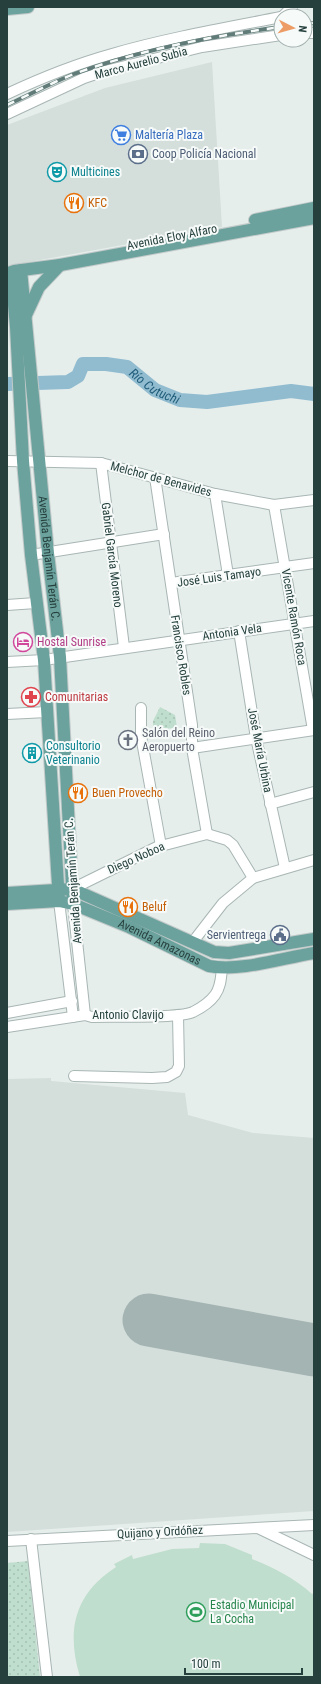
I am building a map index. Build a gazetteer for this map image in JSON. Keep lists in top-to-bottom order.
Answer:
{
  "streets": {
    "main road": ["Avenida Eloy Alfaro", "Avenida Benjamín Terán C.", "Avenida Amazonas"],
    "street": [
      "Marco Aurelio Subia",
      "Melchor de Benavides",
      "Gabriel García Moreno",
      "José Luis Tamayo",
      "Vicente Ramón Roca",
      "Antonia Vela",
      "Francisco Robles",
      "José María Urbina",
      "Diego Noboa",
      "Antonio Clavijo",
      "Quijano y Ordóñez"
    ]
  },
  "crossings": [
    ["Avenida Eloy Alfaro", "Avenida Benjamín Terán C."],
    ["Melchor de Benavides", "Gabriel García Moreno"],
    ["Melchor de Benavides", "Avenida Benjamín Terán C."],
    ["Melchor de Benavides", "Vicente Ramón Roca"],
    ["Melchor de Benavides", "Francisco Robles"],
    ["Gabriel García Moreno", "Antonia Vela"],
    ["Avenida Benjamín Terán C.", "Antonia Vela"],
    ["Avenida Benjamín Terán C.", "Diego Noboa"],
    ["Avenida Benjamín Terán C.", "Avenida Amazonas"],
    ["Avenida Benjamín Terán C.", "Antonio Clavijo"],
    ["José Luis Tamayo", "Vicente Ramón Roca"],
    ["José Luis Tamayo", "Francisco Robles"],
    ["Vicente Ramón Roca", "Antonia Vela"],
    ["Antonia Vela", "Francisco Robles"],
    ["Antonia Vela", "José María Urbina"],
    ["Francisco Robles", "Diego Noboa"],
    ["Diego Noboa", "Avenida Amazonas"],
    ["Avenida Amazonas", "Antonio Clavijo"]
  ],
  "water": ["Río Cutuchi"],
  "places": {
    "supermarket": ["Maltería Plaza"],
    "bank": ["Coop Policía Nacional"],
    "theatre": ["Multicines"],
    "restaurant": ["KFC", "Buen Provecho", "Beluf"],
    "hotel": ["Hostal Sunrise"],
    "pharmacy": ["Comunitarias"],
    "church": ["Salón del Reino Aeropuerto"],
    "building": ["Consultorio Veterinanio"],
    "public building": ["Servientrega"],
    "sports": ["Estadio Municipal La Cocha"]
  },
  "scale_bar": "100 m",
  "north": "right"
}
